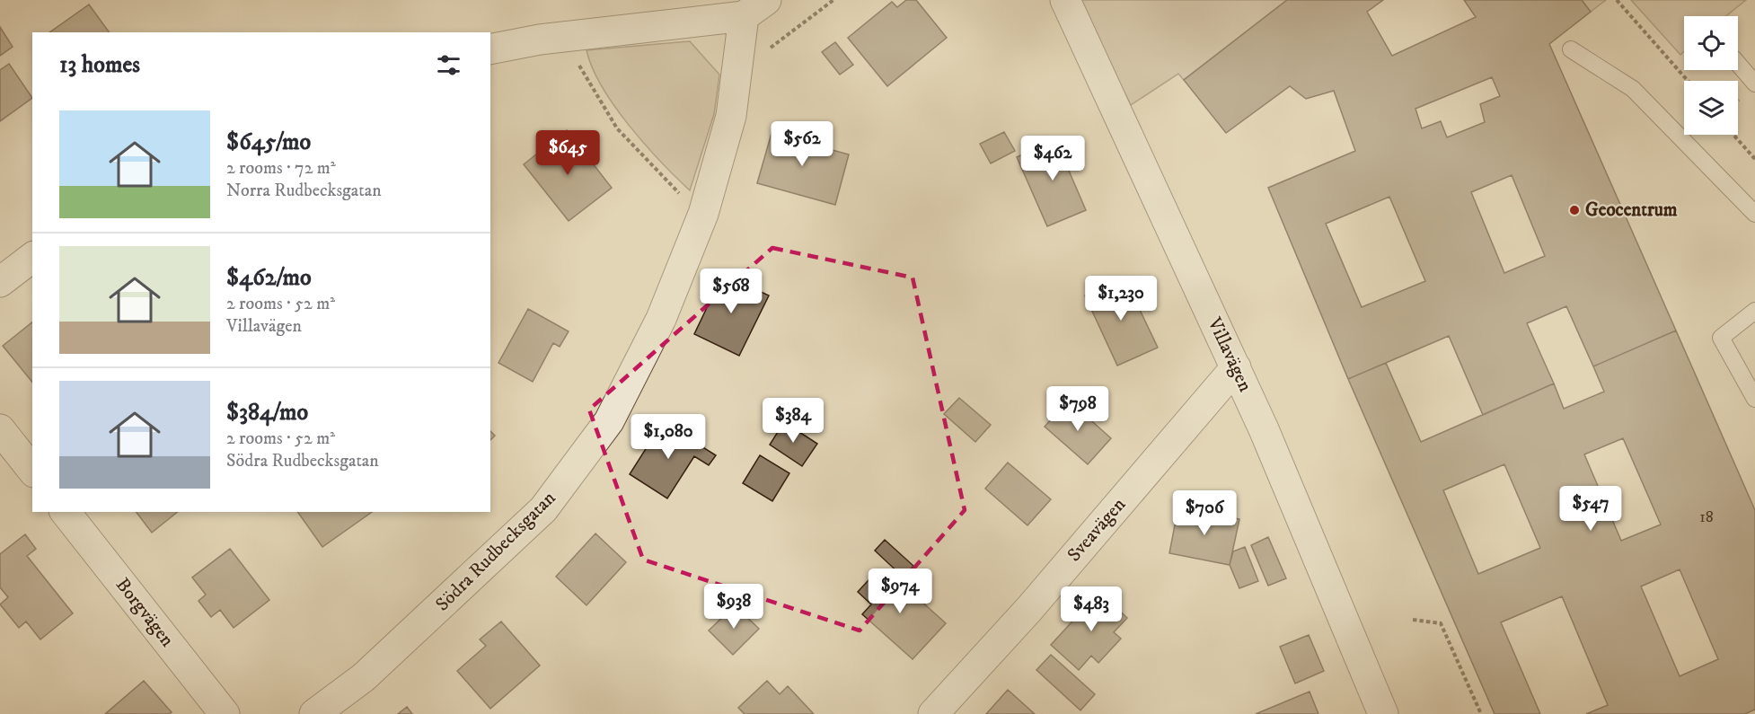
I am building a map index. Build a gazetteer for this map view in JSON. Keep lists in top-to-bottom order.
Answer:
{
  "streets": {
    "street": [
      "Villavägen",
      "Sveavägen",
      "Södra Rudbecksgatan",
      "Borgvägen"
    ]
  },
  "crossings": [
    ["Villavägen", "Sveavägen"]
  ],
  "places": ["Geocentrum"],
  "house_numbers": ["18"],
  "page": {
    "heading": "13 homes",
    "list": [
      {
        "name": "$645/mo",
        "note": "2 rooms · 72 m² · Norra Rudbecksgatan"
      },
      {
        "name": "$462/mo",
        "note": "2 rooms · 52 m² · Villavägen"
      },
      {
        "name": "$384/mo",
        "note": "2 rooms · 52 m² · Södra Rudbecksgatan"
      }
    ],
    "price": [
      "$562",
      "$645",
      "$462",
      "$568",
      "$1,230",
      "$798",
      "$384",
      "$1,080",
      "$547",
      "$706",
      "$974",
      "$938",
      "$483"
    ]
  }
}
